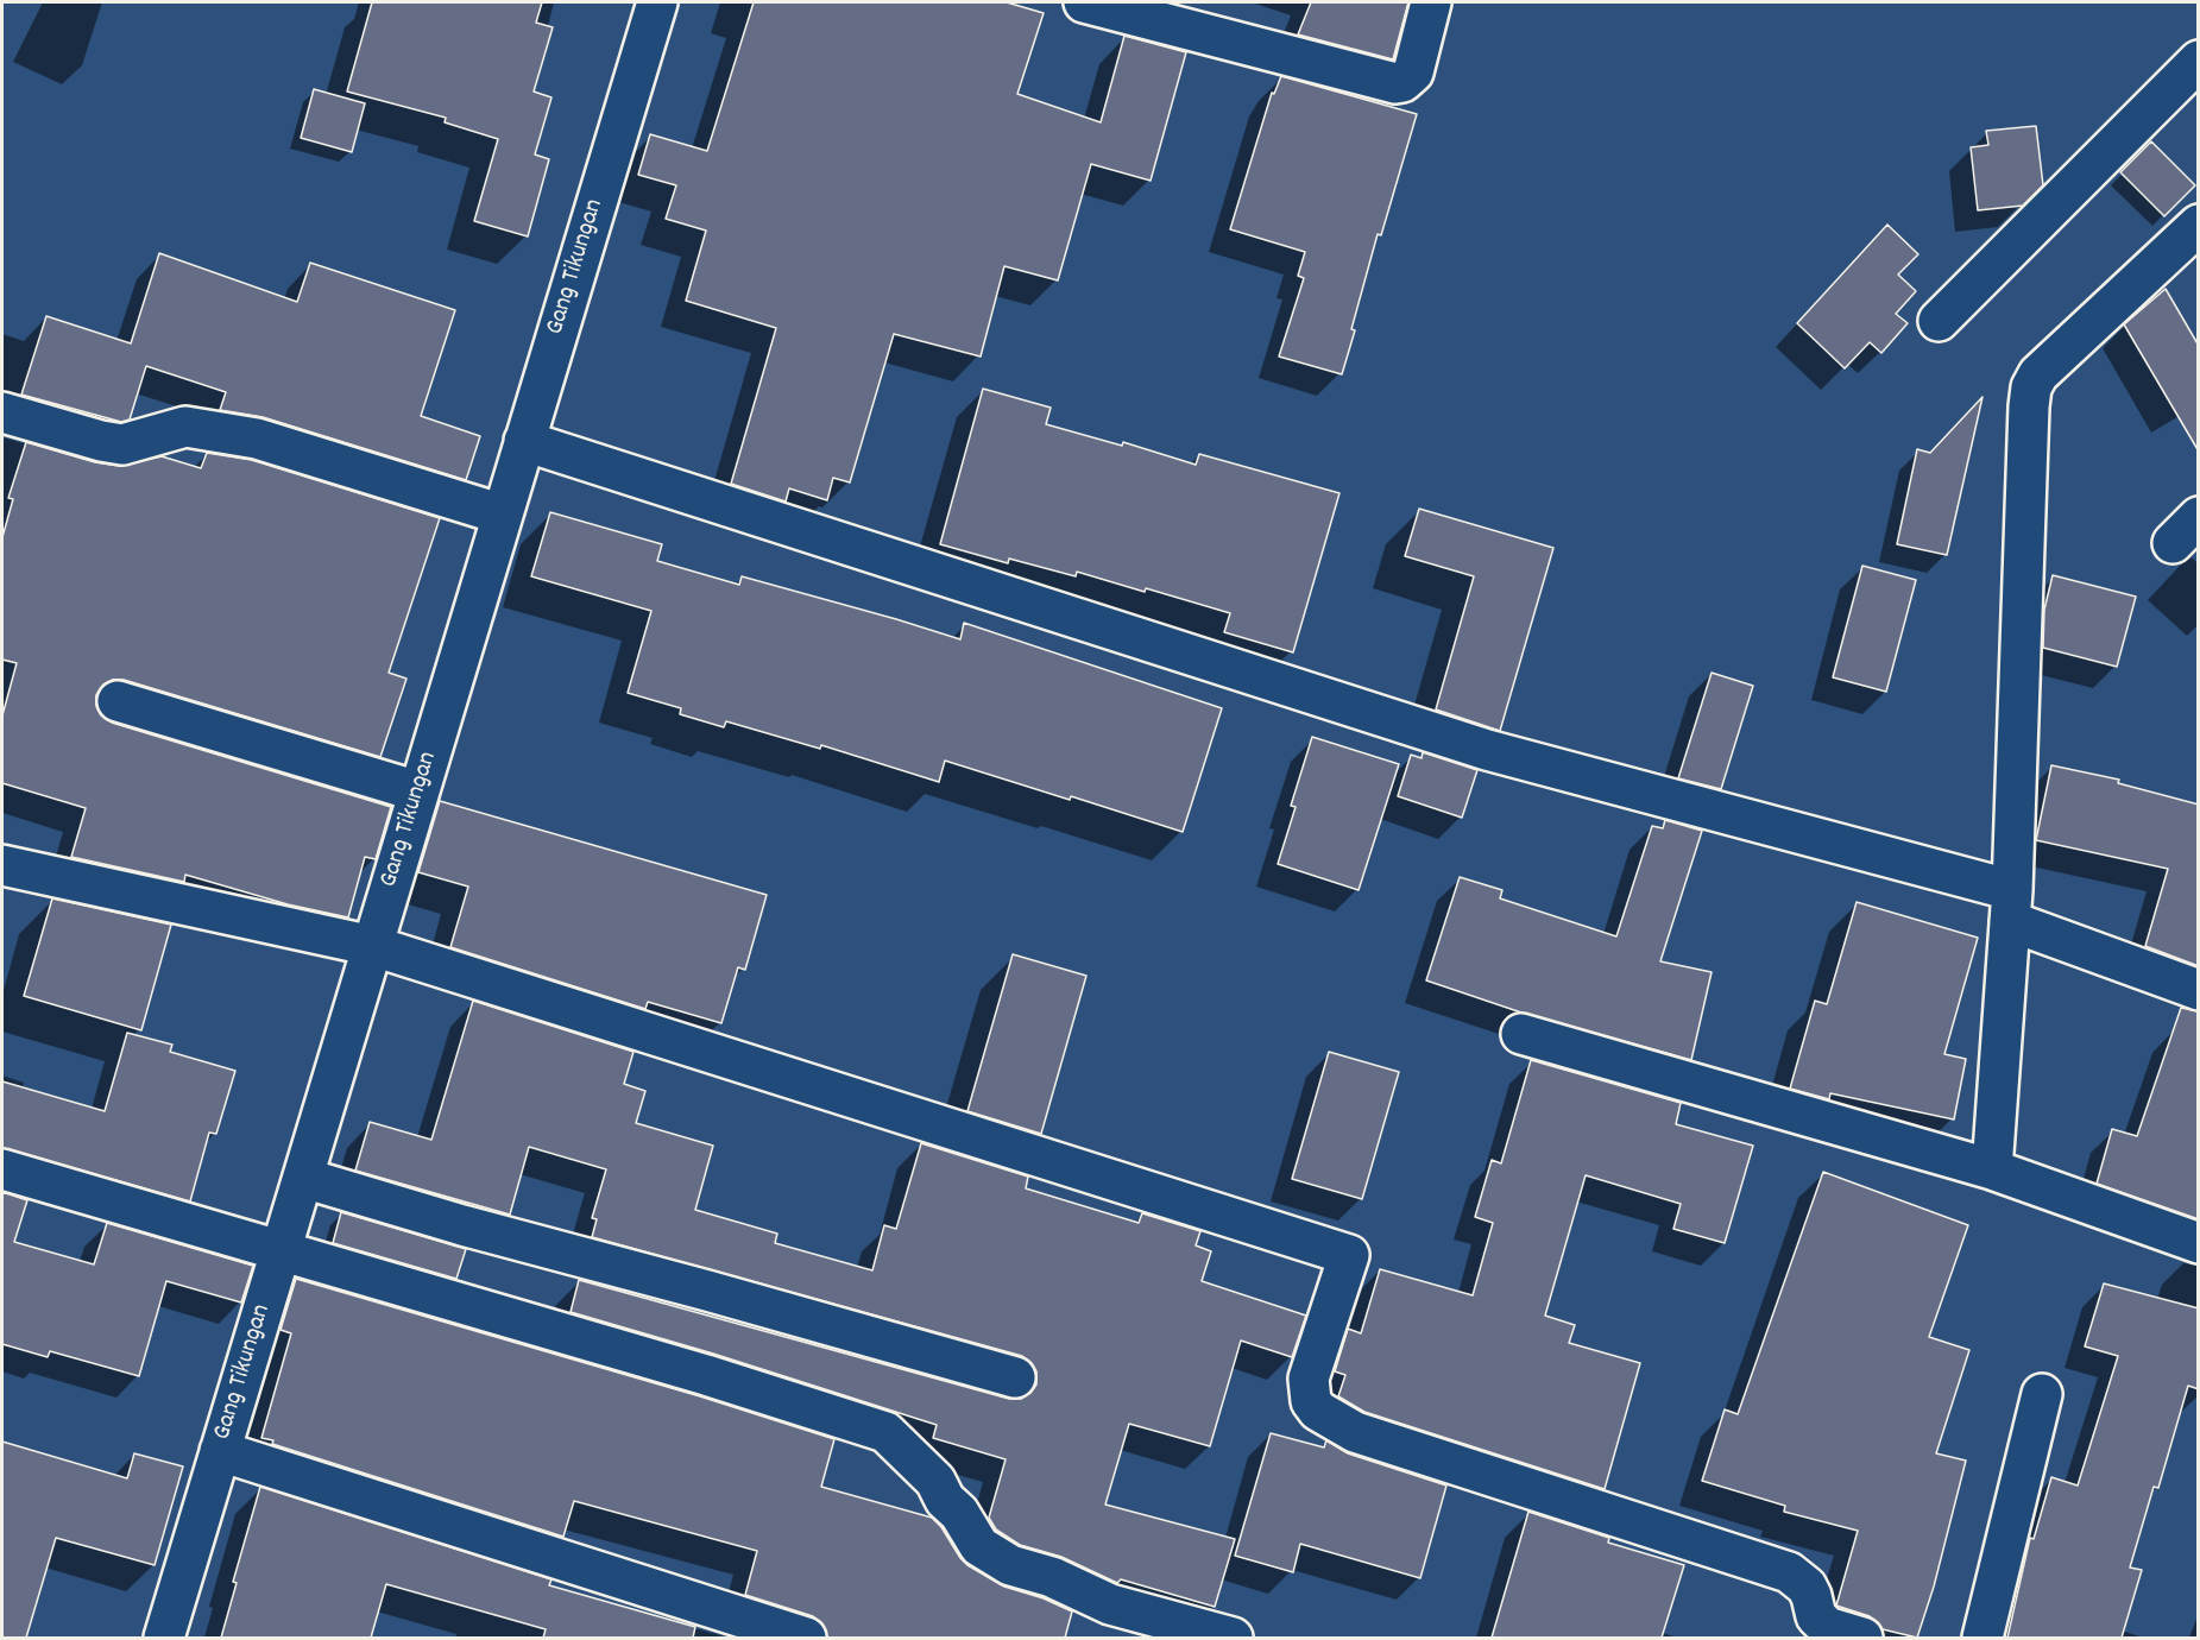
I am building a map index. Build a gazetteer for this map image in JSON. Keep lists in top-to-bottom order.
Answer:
{
  "streets": {
    "street": ["Gang Tikungan"]
  }
}
